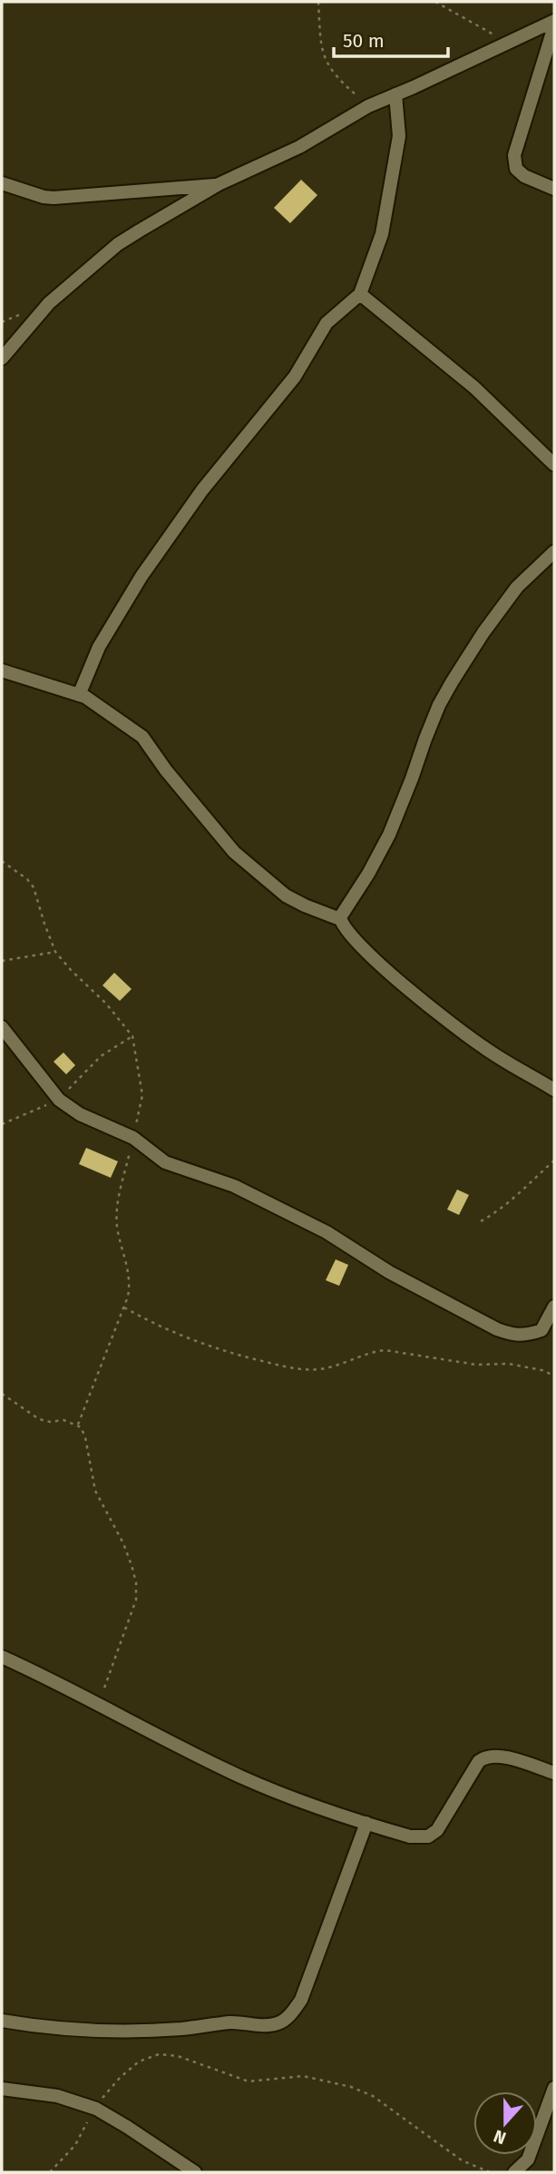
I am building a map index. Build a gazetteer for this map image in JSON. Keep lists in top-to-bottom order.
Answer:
{
  "scale_bar": "50 m",
  "north": "bottom"
}
